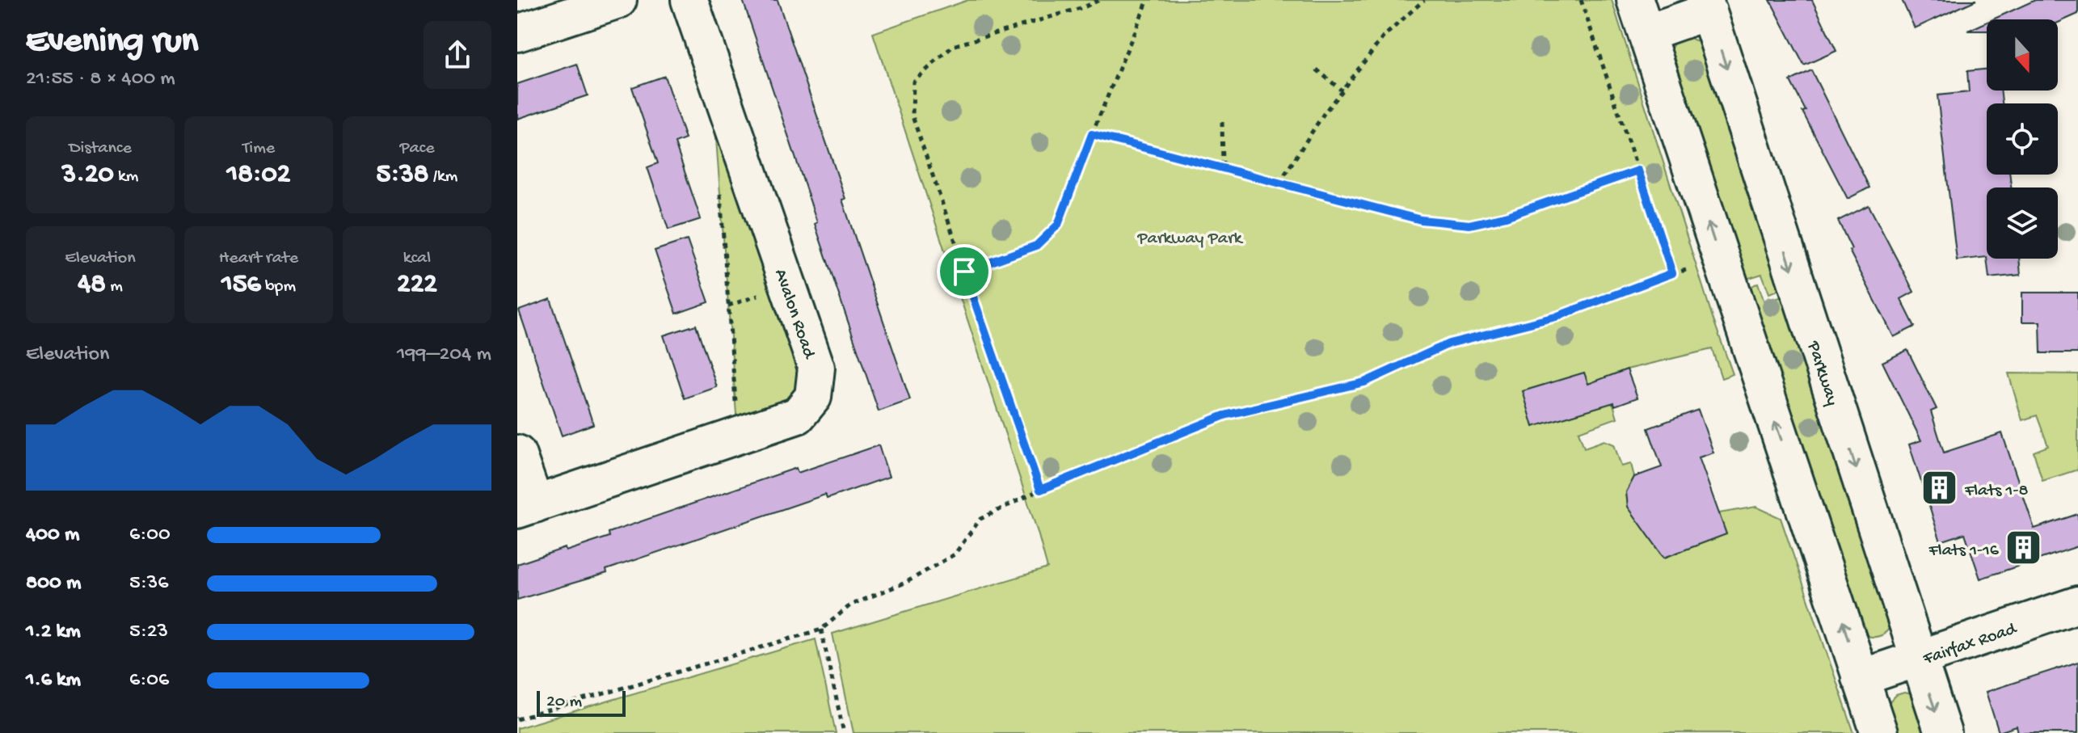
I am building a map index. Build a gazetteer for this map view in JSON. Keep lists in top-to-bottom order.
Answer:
{
  "streets": {
    "street": ["Avalon Road", "Parkway", "Fairfax Road"]
  },
  "crossings": [
    ["Parkway", "Fairfax Road"]
  ],
  "parks": ["Parkway Park"],
  "places": {
    "building": ["Flats 1-8", "Flats 1-16"]
  },
  "scale_bar": "20 m",
  "north": "bottom",
  "page": {
    "heading": ["Evening run", "21:55 · 8 × 400 m"],
    "stats": [
      ["Distance", "3.20 km"],
      ["Time", "18:02"],
      ["Pace", "5:38 /km"],
      ["Elevation", "48 m"],
      ["Heart rate", "156 bpm"],
      ["kcal", "222"]
    ],
    "chart": ["Elevation", "199–204 m"],
    "list": [
      {
        "name": "400 m",
        "note": "6:00"
      },
      {
        "name": "800 m",
        "note": "5:36"
      },
      {
        "name": "1.2 km",
        "note": "5:23"
      },
      {
        "name": "1.6 km",
        "note": "6:06"
      }
    ],
    "scale": "20 m"
  }
}
